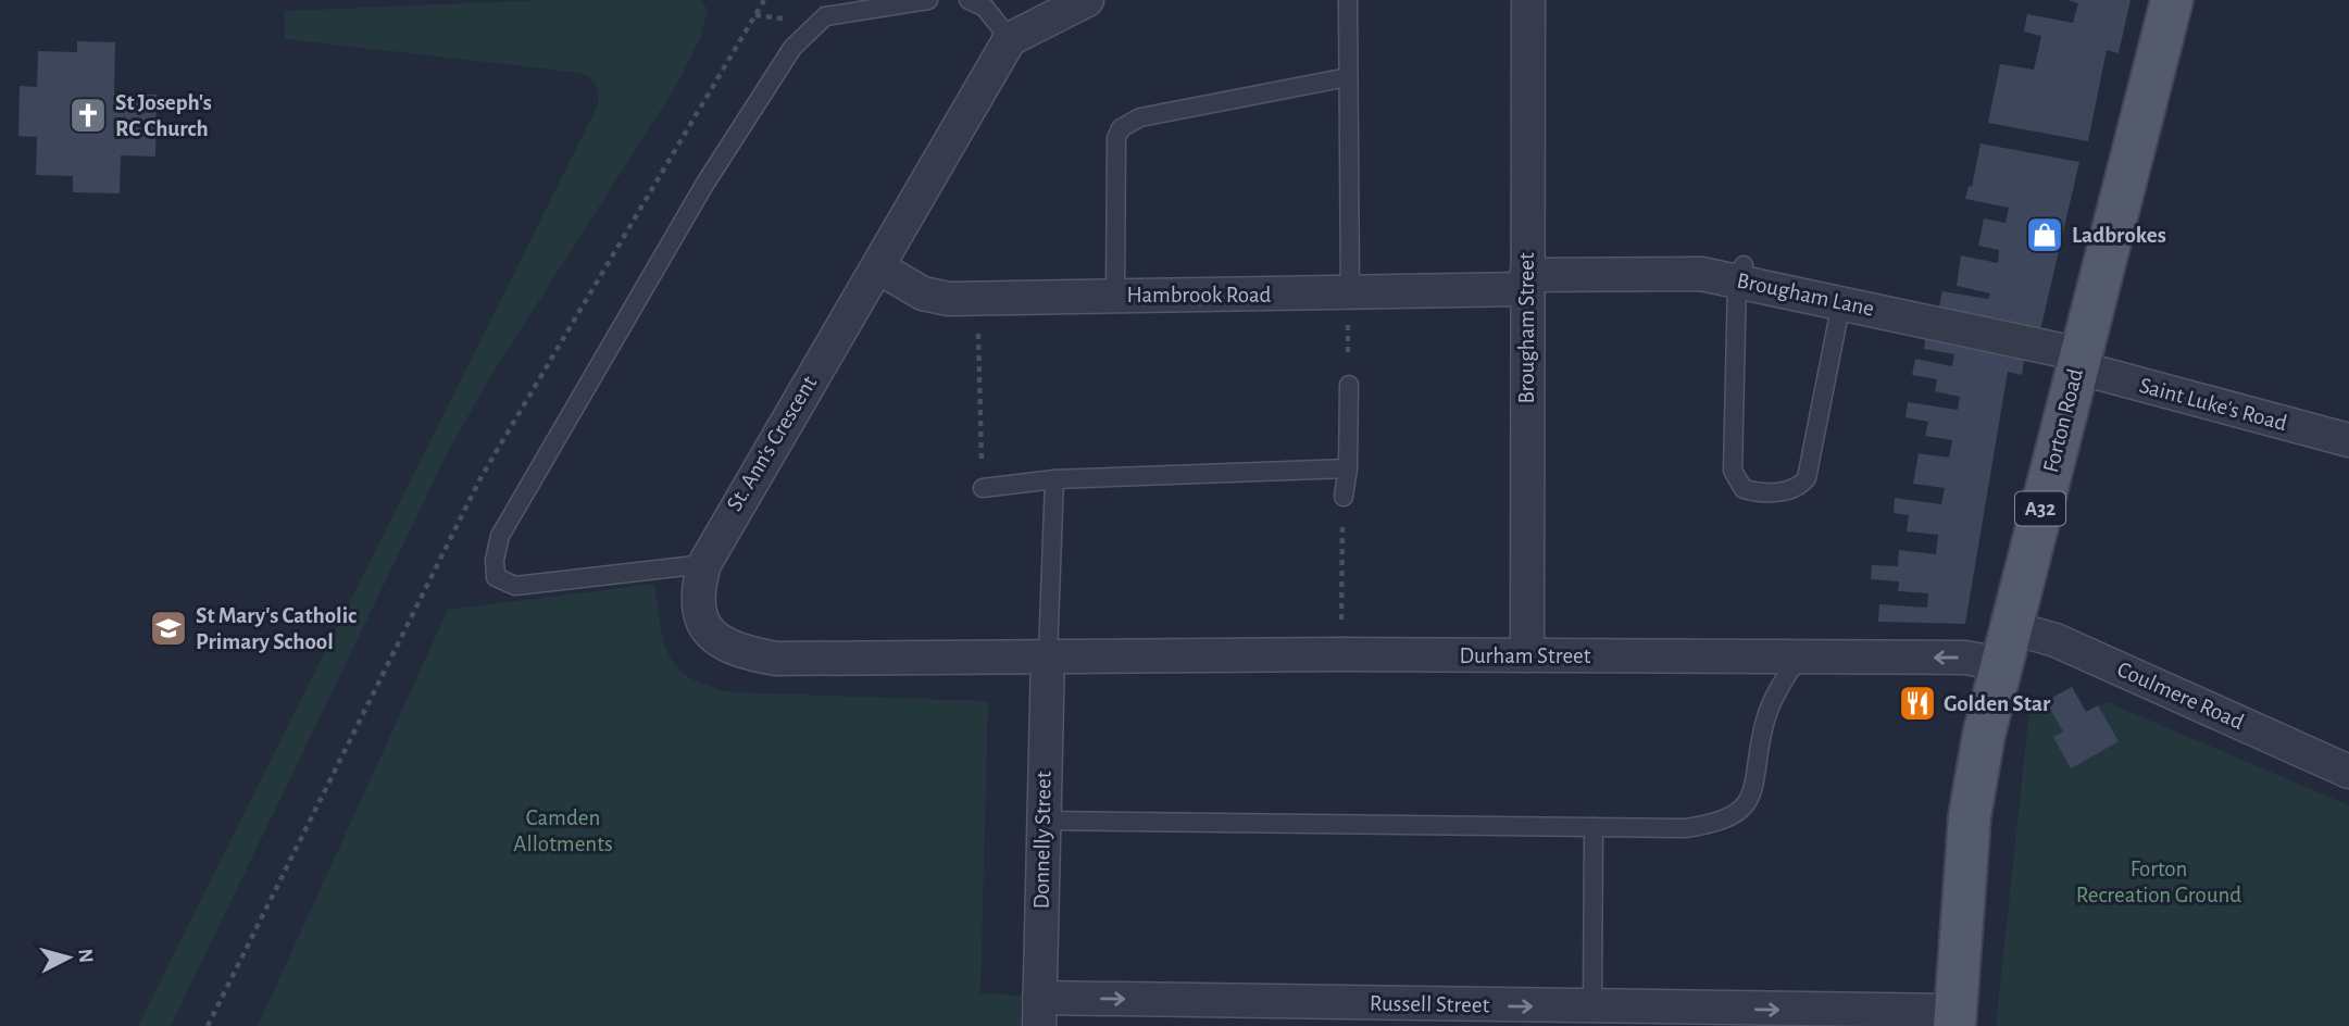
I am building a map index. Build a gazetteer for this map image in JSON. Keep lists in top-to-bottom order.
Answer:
{
  "streets": {
    "main road": ["Forton Road", "A32"],
    "street": [
      "Hambrook Road",
      "Brougham Lane",
      "Brougham Street",
      "Saint Luke's Road",
      "St. Ann's Crescent",
      "Durham Street",
      "Coulmere Road",
      "Donnelly Street",
      "Russell Street"
    ]
  },
  "crossings": [
    ["Hambrook Road", "Brougham Lane"],
    ["Hambrook Road", "Brougham Street"],
    ["Hambrook Road", "St. Ann's Crescent"],
    ["Brougham Lane", "Brougham Street"],
    ["Brougham Lane", "Saint Luke's Road"],
    ["Brougham Lane", "Forton Road"],
    ["Brougham Street", "Durham Street"],
    ["Saint Luke's Road", "Forton Road"],
    ["Forton Road", "Durham Street"],
    ["Forton Road", "Coulmere Road"],
    ["Forton Road", "Russell Street"],
    ["St. Ann's Crescent", "Durham Street"],
    ["St. Ann's Crescent", "Donnelly Street"],
    ["Durham Street", "Coulmere Road"],
    ["Durham Street", "Donnelly Street"],
    ["Donnelly Street", "Russell Street"]
  ],
  "one_way": ["Russell Street"],
  "parks": ["Camden Allotments", "Forton Recreation Ground"],
  "places": {
    "church": ["St Joseph's RC Church"],
    "shop": ["Ladbrokes"],
    "school or university": ["St Mary's Catholic Primary School"],
    "restaurant": ["Golden Star"]
  },
  "north": "right"
}
